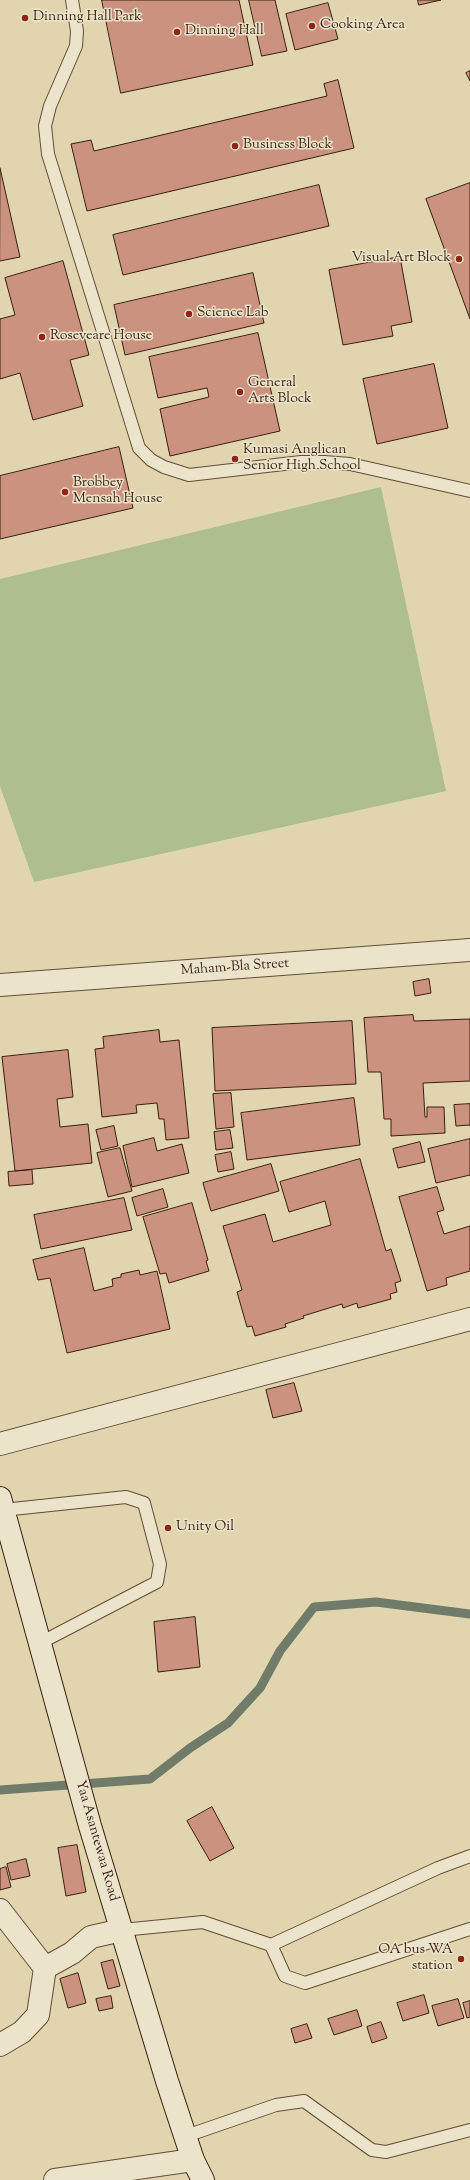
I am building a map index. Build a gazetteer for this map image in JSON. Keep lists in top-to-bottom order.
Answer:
{
  "streets": {
    "street": ["Maham-Bla Street", "Yaa Asantewaa Road"]
  },
  "places": [
    "Dinning Hall Park",
    "Cooking Area",
    "Dinning Hall",
    "Business Block",
    "Visual Art Block",
    "Science Lab",
    "Roseveare House",
    "General Arts Block",
    "Kumasi Anglican Senior High School",
    "Brobbey Mensah House",
    "Unity Oil",
    "OA bus WA station"
  ]
}
